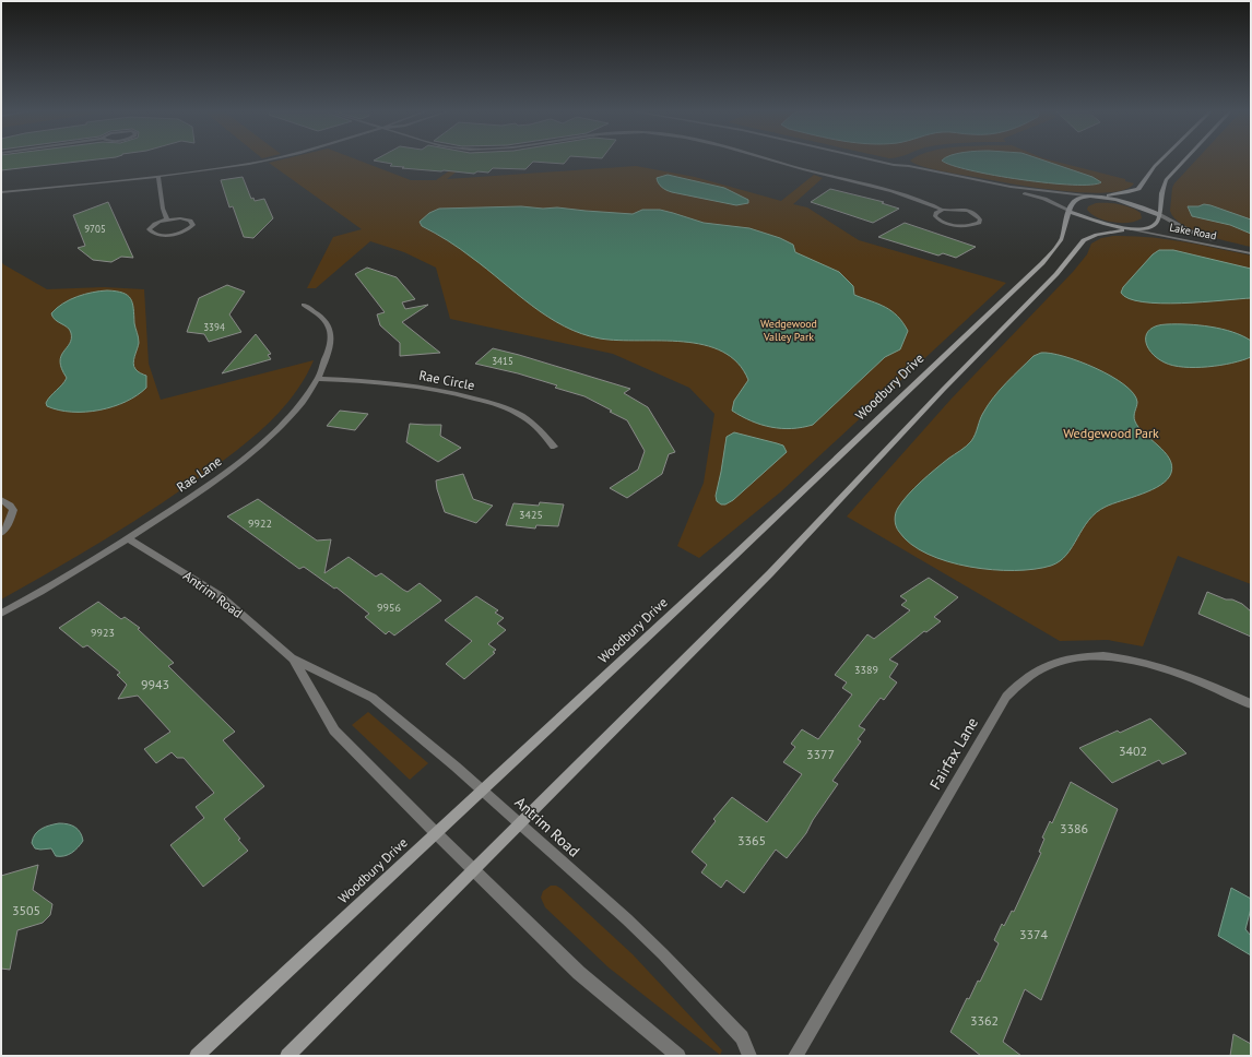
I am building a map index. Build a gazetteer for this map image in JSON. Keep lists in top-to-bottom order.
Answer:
{
  "streets": {
    "main road": ["Woodbury Drive"],
    "street": [
      "Lake Road",
      "Rae Circle",
      "Rae Lane",
      "Antrim Road",
      "Fairfax Lane"
    ]
  },
  "crossings": [
    ["Rae Circle", "Rae Lane"],
    ["Woodbury Drive", "Antrim Road"],
    ["Rae Lane", "Antrim Road"]
  ],
  "parks": ["Wedgewood Valley Park", "Wedgewood Park"],
  "house_numbers": [
    "9705",
    "3394",
    "3415",
    "3425",
    "9922",
    "9956",
    "9923",
    "3389",
    "9943",
    "3402",
    "3377",
    "3386",
    "3365",
    "3505",
    "3374",
    "3362"
  ]
}
